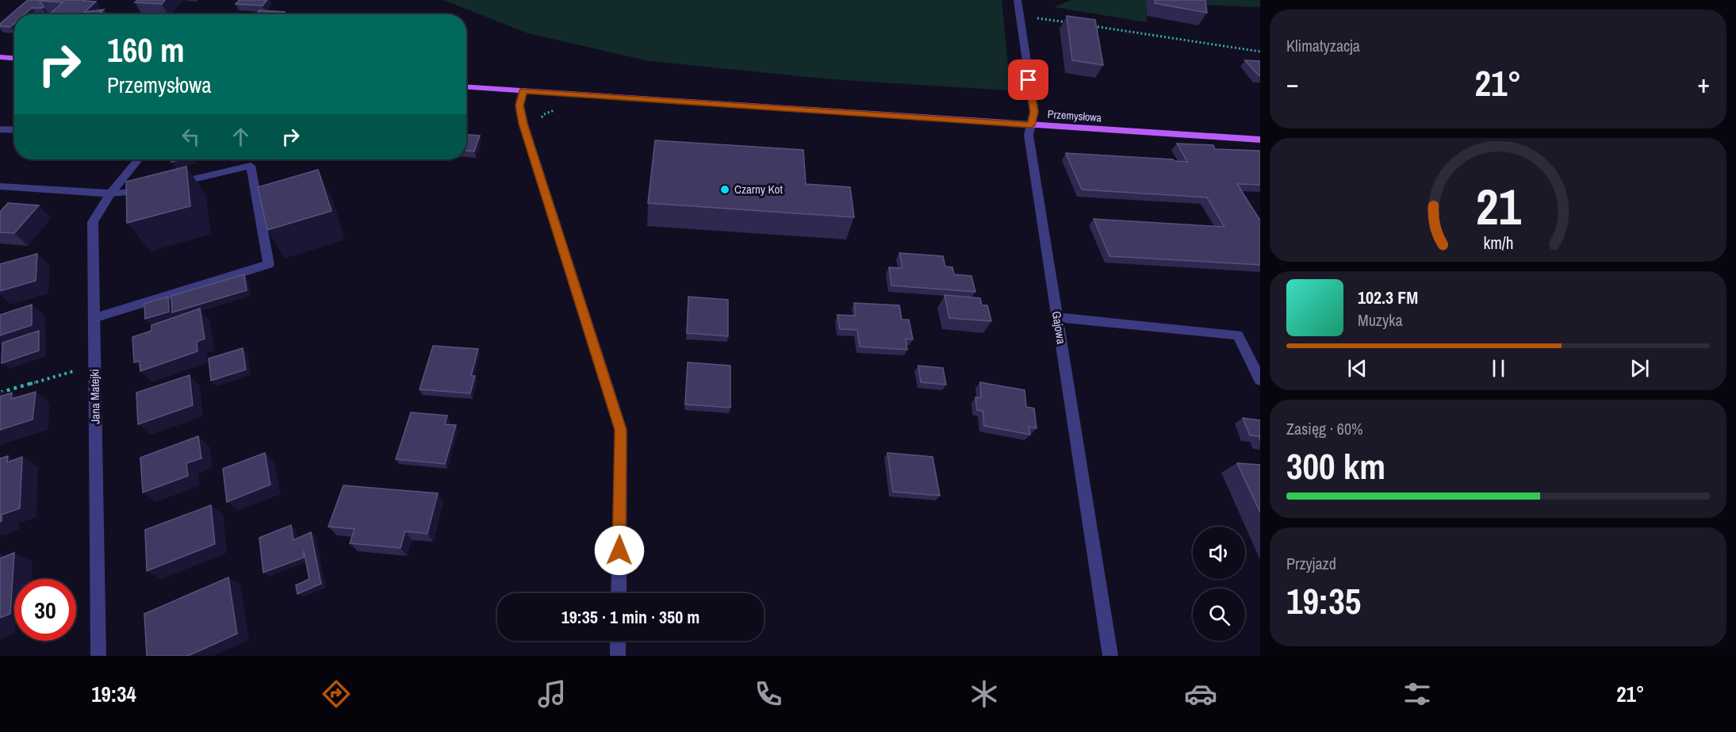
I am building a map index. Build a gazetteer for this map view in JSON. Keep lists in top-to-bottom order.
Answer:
{
  "streets": {
    "main road": ["Przemysłowa"],
    "street": ["Gajowa", "Jana Matejki"]
  },
  "crossings": [
    ["Przemysłowa", "Gajowa"]
  ],
  "places": ["Czarny Kot"],
  "page": {
    "tile": [
      "Klimatyzacja",
      ["Zasięg · 60%", "300 km"],
      ["Przyjazd", "19:35"]
    ],
    "turn": ["160 m", "Przemysłowa"],
    "heat": ["−", "21°", "+"],
    "song": ["102.3 FM", "Muzyka"],
    "limit": "30",
    "trip": "19:35 · 1 min · 350 m",
    "tabs": ["19:34", "21°"],
    "gauge": ["21", "km/h"]
  }
}
